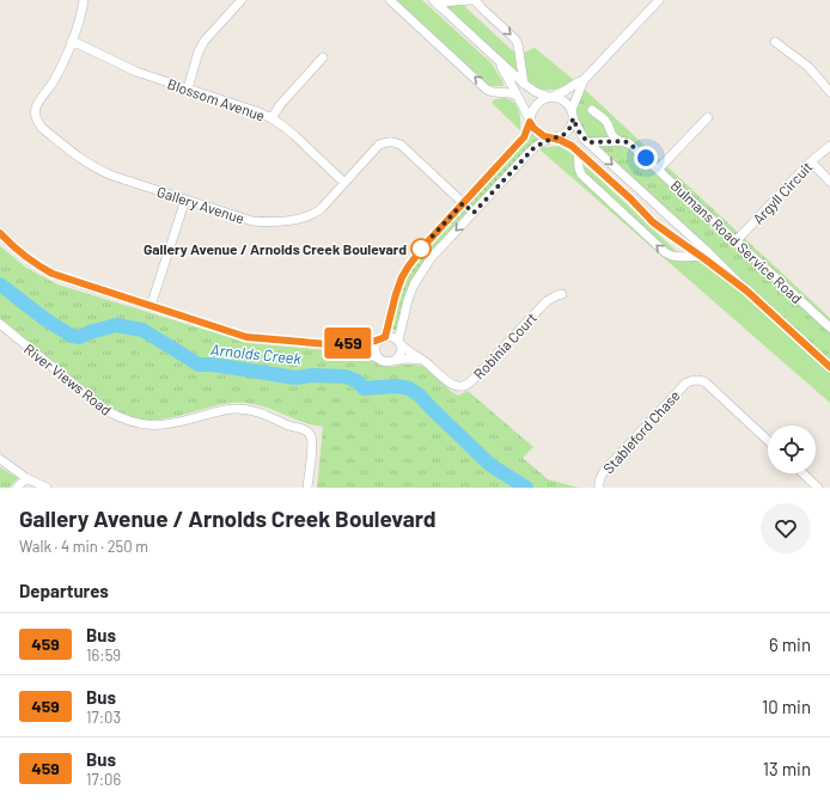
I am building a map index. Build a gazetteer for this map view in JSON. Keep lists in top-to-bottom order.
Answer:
{
  "streets": {
    "street": [
      "Blossom Avenue",
      "Argyll Circuit",
      "Gallery Avenue",
      "Bulmans Road Service Road",
      "Robinia Court",
      "River Views Road",
      "Stableford Chase"
    ]
  },
  "crossings": [
    ["Blossom Avenue", "Gallery Avenue"],
    ["Argyll Circuit", "Bulmans Road Service Road"]
  ],
  "water": ["Arnolds Creek"],
  "places": ["Gallery Avenue / Arnolds Creek Boulevard"],
  "lines": ["bus line 459"],
  "page": {
    "on_map": "459",
    "heading": [
      ["Gallery Avenue / Arnolds Creek Boulevard", "Walk · 4 min · 250 m"],
      "Departures"
    ],
    "list": [
      {
        "mark": "459",
        "name": "Bus",
        "note": "16:59",
        "value": "6 min"
      },
      {
        "mark": "459",
        "name": "Bus",
        "note": "17:03",
        "value": "10 min"
      },
      {
        "mark": "459",
        "name": "Bus",
        "note": "17:06",
        "value": "13 min"
      }
    ]
  }
}
